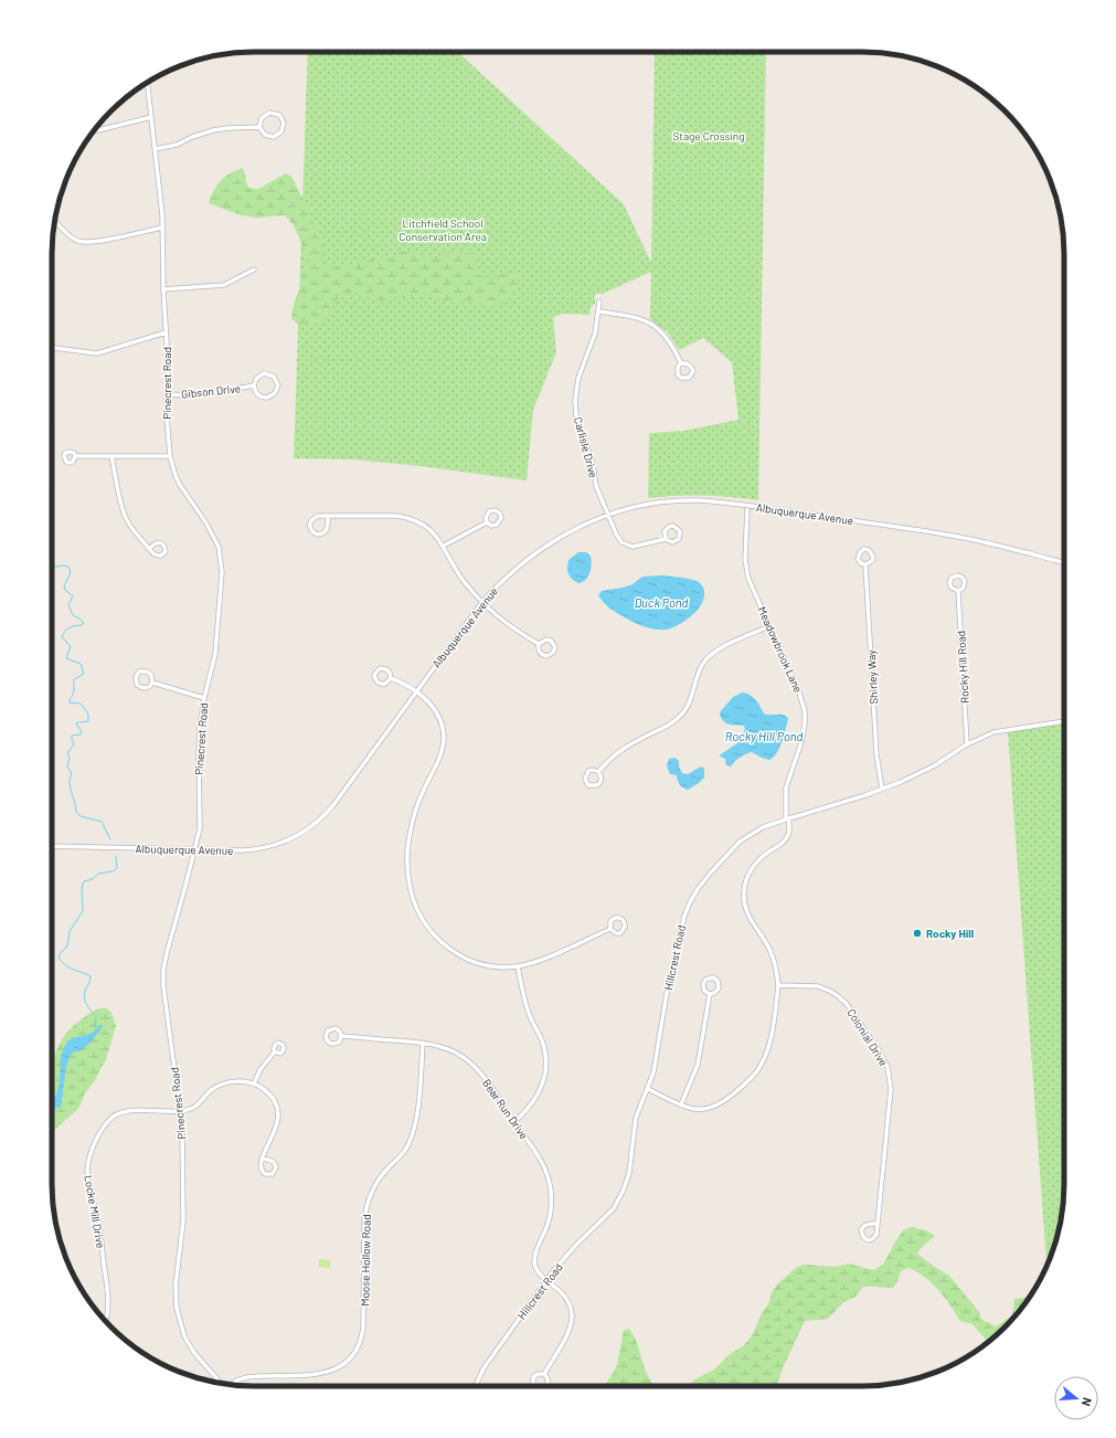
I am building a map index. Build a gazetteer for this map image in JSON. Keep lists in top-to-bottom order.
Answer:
{
  "streets": {
    "street": [
      "Pinecrest Road",
      "Gibson Drive",
      "Carlisle Drive",
      "Albuquerque Avenue",
      "Meadowbrook Lane",
      "Rocky Hill Road",
      "Shirley Way",
      "Hillcrest Road",
      "Colonial Drive",
      "Bear Run Drive",
      "Locke Mill Drive",
      "Moose Hollow Road"
    ]
  },
  "crossings": [
    ["Pinecrest Road", "Gibson Drive"],
    ["Pinecrest Road", "Albuquerque Avenue"],
    ["Pinecrest Road", "Locke Mill Drive"],
    ["Carlisle Drive", "Albuquerque Avenue"],
    ["Albuquerque Avenue", "Meadowbrook Lane"],
    ["Meadowbrook Lane", "Hillcrest Road"],
    ["Meadowbrook Lane", "Colonial Drive"],
    ["Rocky Hill Road", "Hillcrest Road"],
    ["Shirley Way", "Hillcrest Road"],
    ["Hillcrest Road", "Bear Run Drive"],
    ["Bear Run Drive", "Moose Hollow Road"]
  ],
  "water": ["Duck Pond", "Rocky Hill Pond"],
  "parks": ["Stage Crossing", "Litchfield School Conservation Area"],
  "places": ["Rocky Hill"],
  "north": "right"
}
